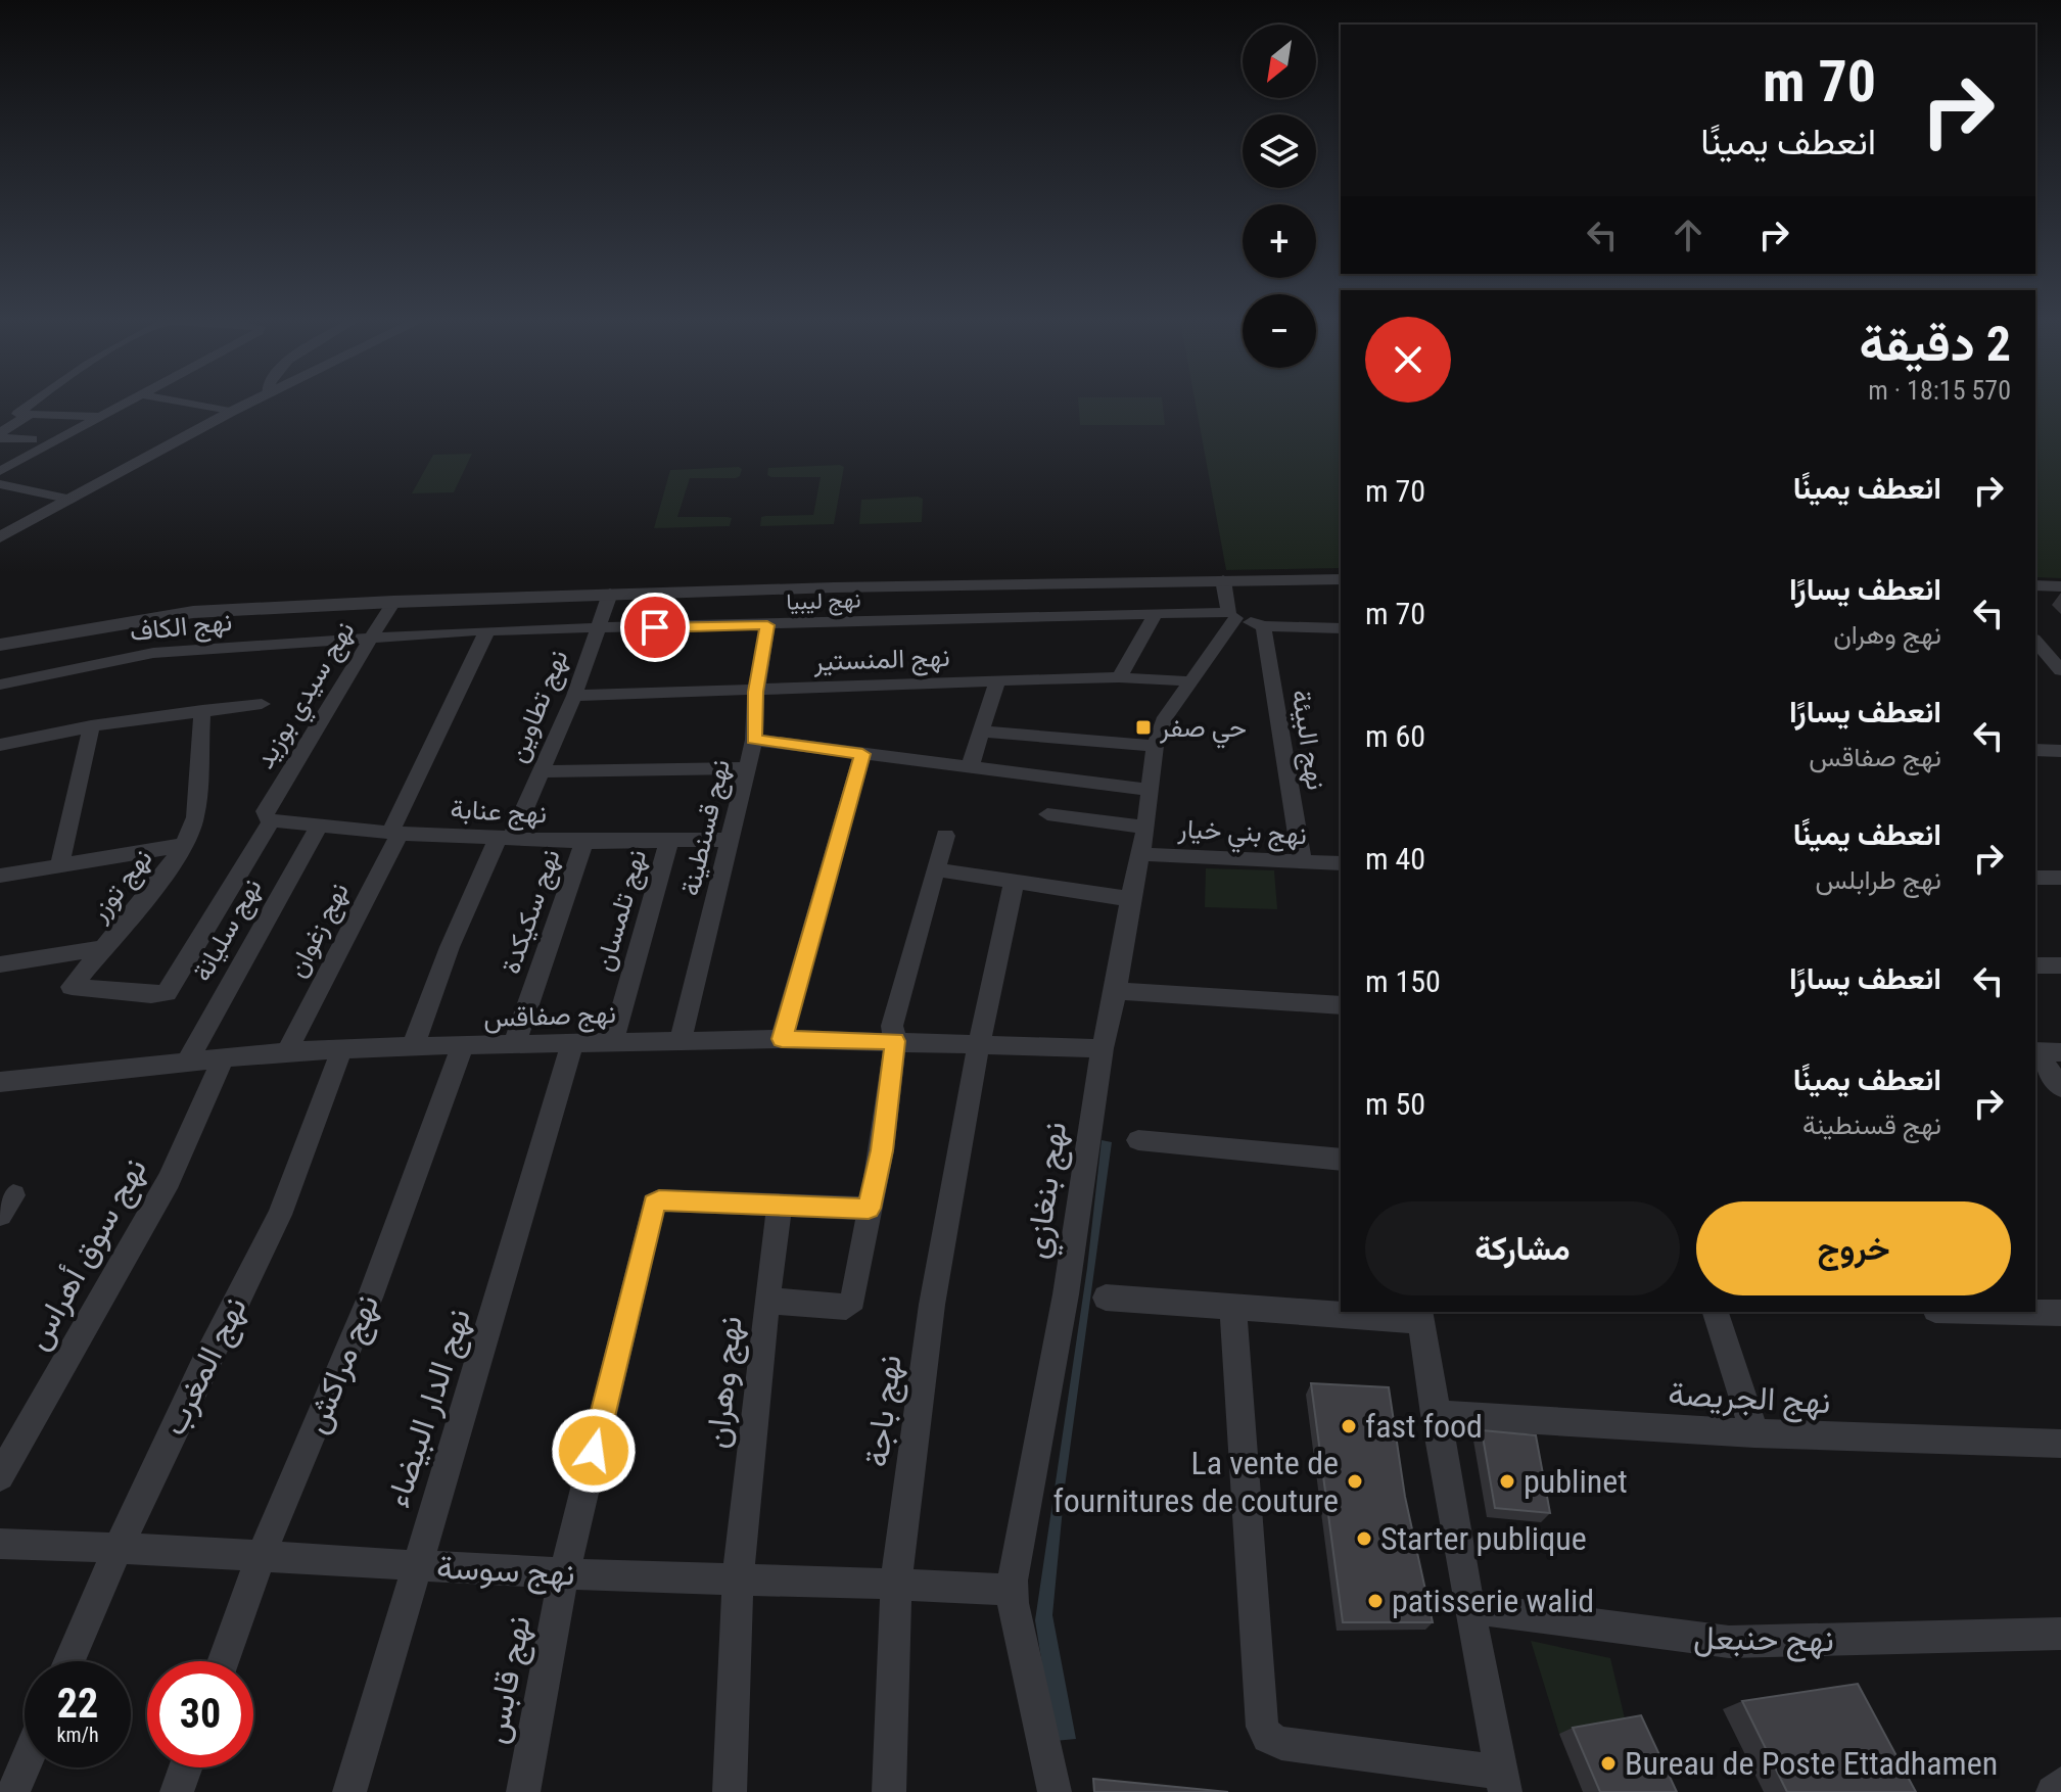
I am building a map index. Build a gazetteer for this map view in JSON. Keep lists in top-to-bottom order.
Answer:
{
  "streets": {
    "street": [
      "نهج ليبيا",
      "نهج الكاف",
      "نهج المنستير",
      "نهج سيدي بوزيد",
      "نهج تطاوين",
      "نهج البيئة",
      "نهج عنابة",
      "نهج قسنطينة",
      "نهج بني خيار",
      "نهج توزر",
      "نهج تلمسان",
      "نهج سكيكدة",
      "نهج سليانة",
      "نهج زغوان",
      "نهج صفاقس",
      "نهج بنغازي",
      "نهج سوق أهراس",
      "نهج مراكش",
      "نهج المغرب",
      "نهج وهران",
      "نهج الجريصة",
      "نهج الدار البيضاء",
      "نهج باجة",
      "نهج سوسة",
      "نهج حنبعل",
      "نهج قابس"
    ]
  },
  "crossings": [
    ["نهج ليبيا", "نهج الكاف"],
    ["نهج ليبيا", "نهج سيدي بوزيد"],
    ["نهج ليبيا", "نهج تطاوين"],
    ["نهج ليبيا", "نهج البيئة"],
    ["نهج ليبيا", "نهج قسنطينة"],
    ["نهج ليبيا", "نهج زغوان"],
    ["نهج ليبيا", "نهج بنغازي"],
    ["نهج الكاف", "نهج سيدي بوزيد"],
    ["نهج المنستير", "نهج تطاوين"],
    ["نهج المنستير", "نهج قسنطينة"],
    ["نهج المنستير", "نهج بنغازي"],
    ["نهج سيدي بوزيد", "نهج عنابة"],
    ["نهج سيدي بوزيد", "نهج توزر"],
    ["نهج تطاوين", "نهج عنابة"],
    ["نهج تطاوين", "نهج صفاقس"],
    ["نهج البيئة", "نهج بني خيار"],
    ["نهج عنابة", "نهج قسنطينة"],
    ["نهج عنابة", "نهج تلمسان"],
    ["نهج عنابة", "نهج سكيكدة"],
    ["نهج عنابة", "نهج سليانة"],
    ["نهج عنابة", "نهج زغوان"],
    ["نهج قسنطينة", "نهج صفاقس"],
    ["نهج بني خيار", "نهج بنغازي"],
    ["نهج تلمسان", "نهج صفاقس"],
    ["نهج سكيكدة", "نهج صفاقس"],
    ["نهج سليانة", "نهج صفاقس"],
    ["نهج زغوان", "نهج صفاقس"],
    ["نهج صفاقس", "نهج بنغازي"],
    ["نهج صفاقس", "نهج سوق أهراس"],
    ["نهج صفاقس", "نهج مراكش"],
    ["نهج صفاقس", "نهج المغرب"],
    ["نهج صفاقس", "نهج وهران"],
    ["نهج صفاقس", "نهج الدار البيضاء"],
    ["نهج صفاقس", "نهج باجة"],
    ["نهج بنغازي", "نهج سوسة"],
    ["نهج مراكش", "نهج سوسة"],
    ["نهج المغرب", "نهج سوسة"],
    ["نهج وهران", "نهج سوسة"],
    ["نهج الدار البيضاء", "نهج سوسة"],
    ["نهج باجة", "نهج سوسة"],
    ["نهج سوسة", "نهج قابس"]
  ],
  "places": {
    "transit": ["حي صفر"],
    "other": [
      "fast food",
      "La vente de fournitures de couture",
      "publinet",
      "Starter publique",
      "patisserie walid",
      "Bureau de Poste Ettadhamen"
    ]
  },
  "north": "bottom left",
  "page": {
    "map_buttons": ["+", "−"],
    "turn": ["70 m", "انعطف يمينًا"],
    "heading": ["2 دقيقة", "570 m · 18:15"],
    "list": [
      {
        "name": "انعطف يمينًا",
        "value": "70 m"
      },
      {
        "name": "انعطف يسارًا",
        "note": "نهج وهران",
        "value": "70 m"
      },
      {
        "name": "انعطف يسارًا",
        "note": "نهج صفاقس",
        "value": "60 m"
      },
      {
        "name": "انعطف يمينًا",
        "note": "نهج طرابلس",
        "value": "40 m"
      },
      {
        "name": "انعطف يسارًا",
        "value": "150 m"
      },
      {
        "name": "انعطف يمينًا",
        "note": "نهج قسنطينة",
        "value": "50 m"
      }
    ],
    "buttons": ["خروج", "مشاركة"],
    "speed": "22 km/h",
    "limit": "30"
  }
}
